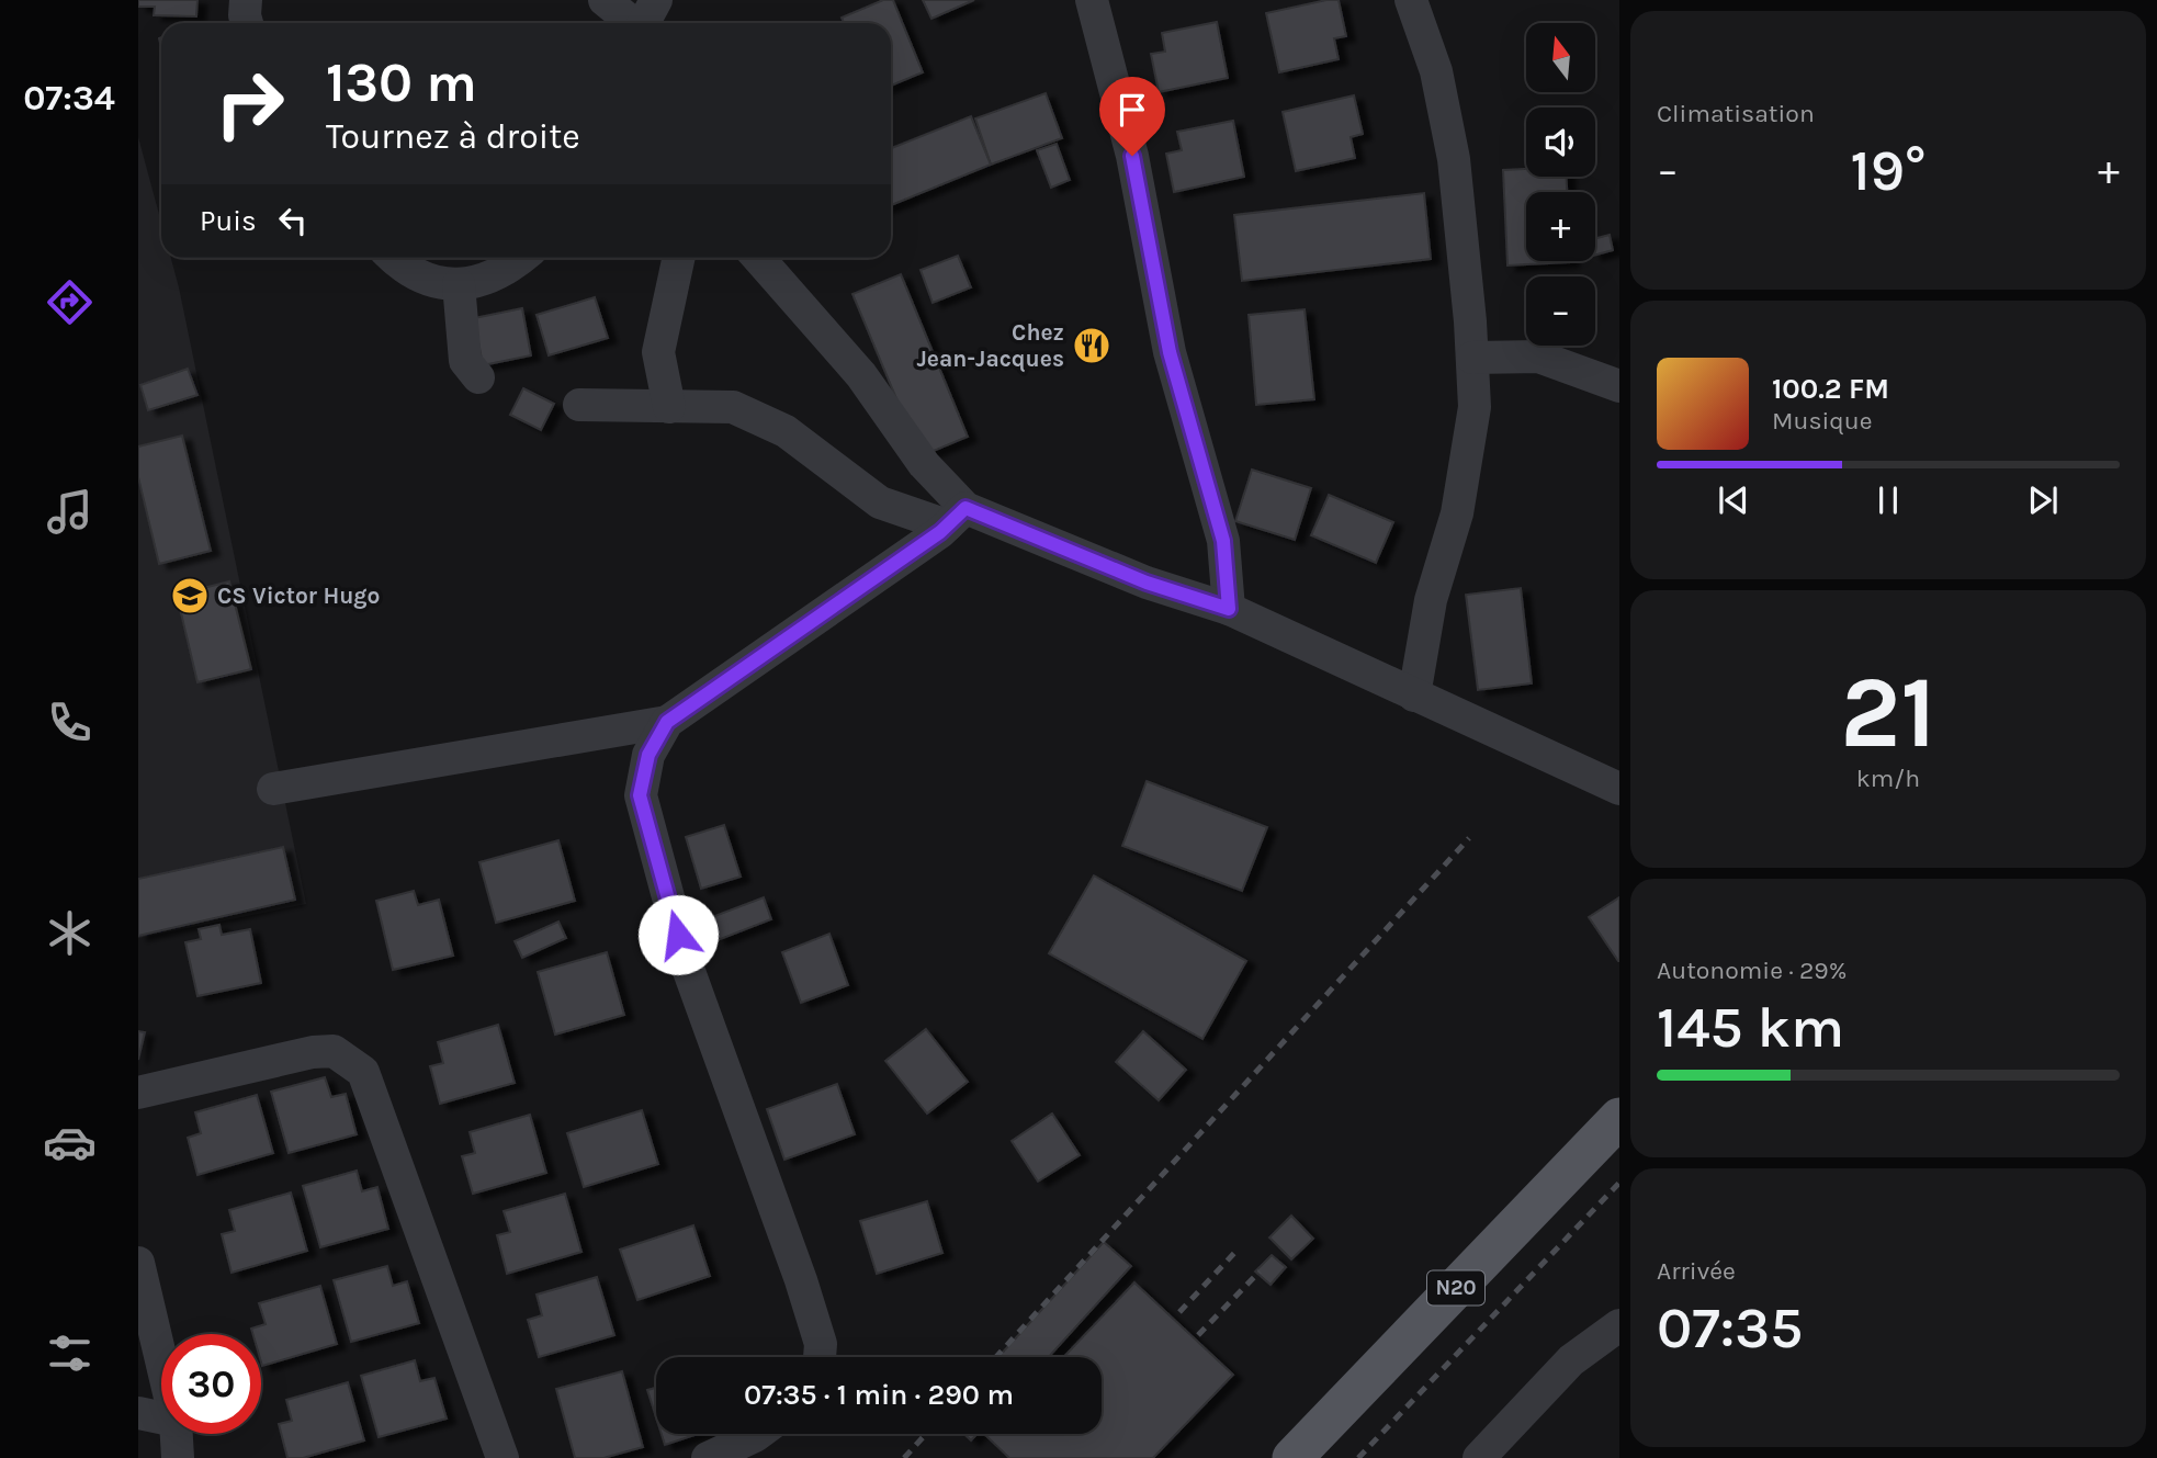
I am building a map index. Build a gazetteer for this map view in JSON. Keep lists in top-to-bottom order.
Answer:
{
  "streets": {
    "main road": ["N20"]
  },
  "places": {
    "restaurant": ["Chez Jean-Jacques"],
    "school or university": ["CS Victor Hugo"]
  },
  "north": "top",
  "page": {
    "tabs": "07:34",
    "tile": [
      "Climatisation",
      ["21", "km/h"],
      ["Autonomie · 29%", "145 km"],
      ["Arrivée", "07:35"]
    ],
    "map_buttons": ["+", "−"],
    "turn": ["130 m", "Tournez à droite"],
    "heat": ["−", "19°", "+"],
    "then": "Puis",
    "song": ["100.2 FM", "Musique"],
    "limit": "30",
    "trip": "07:35 · 1 min · 290 m"
  }
}
